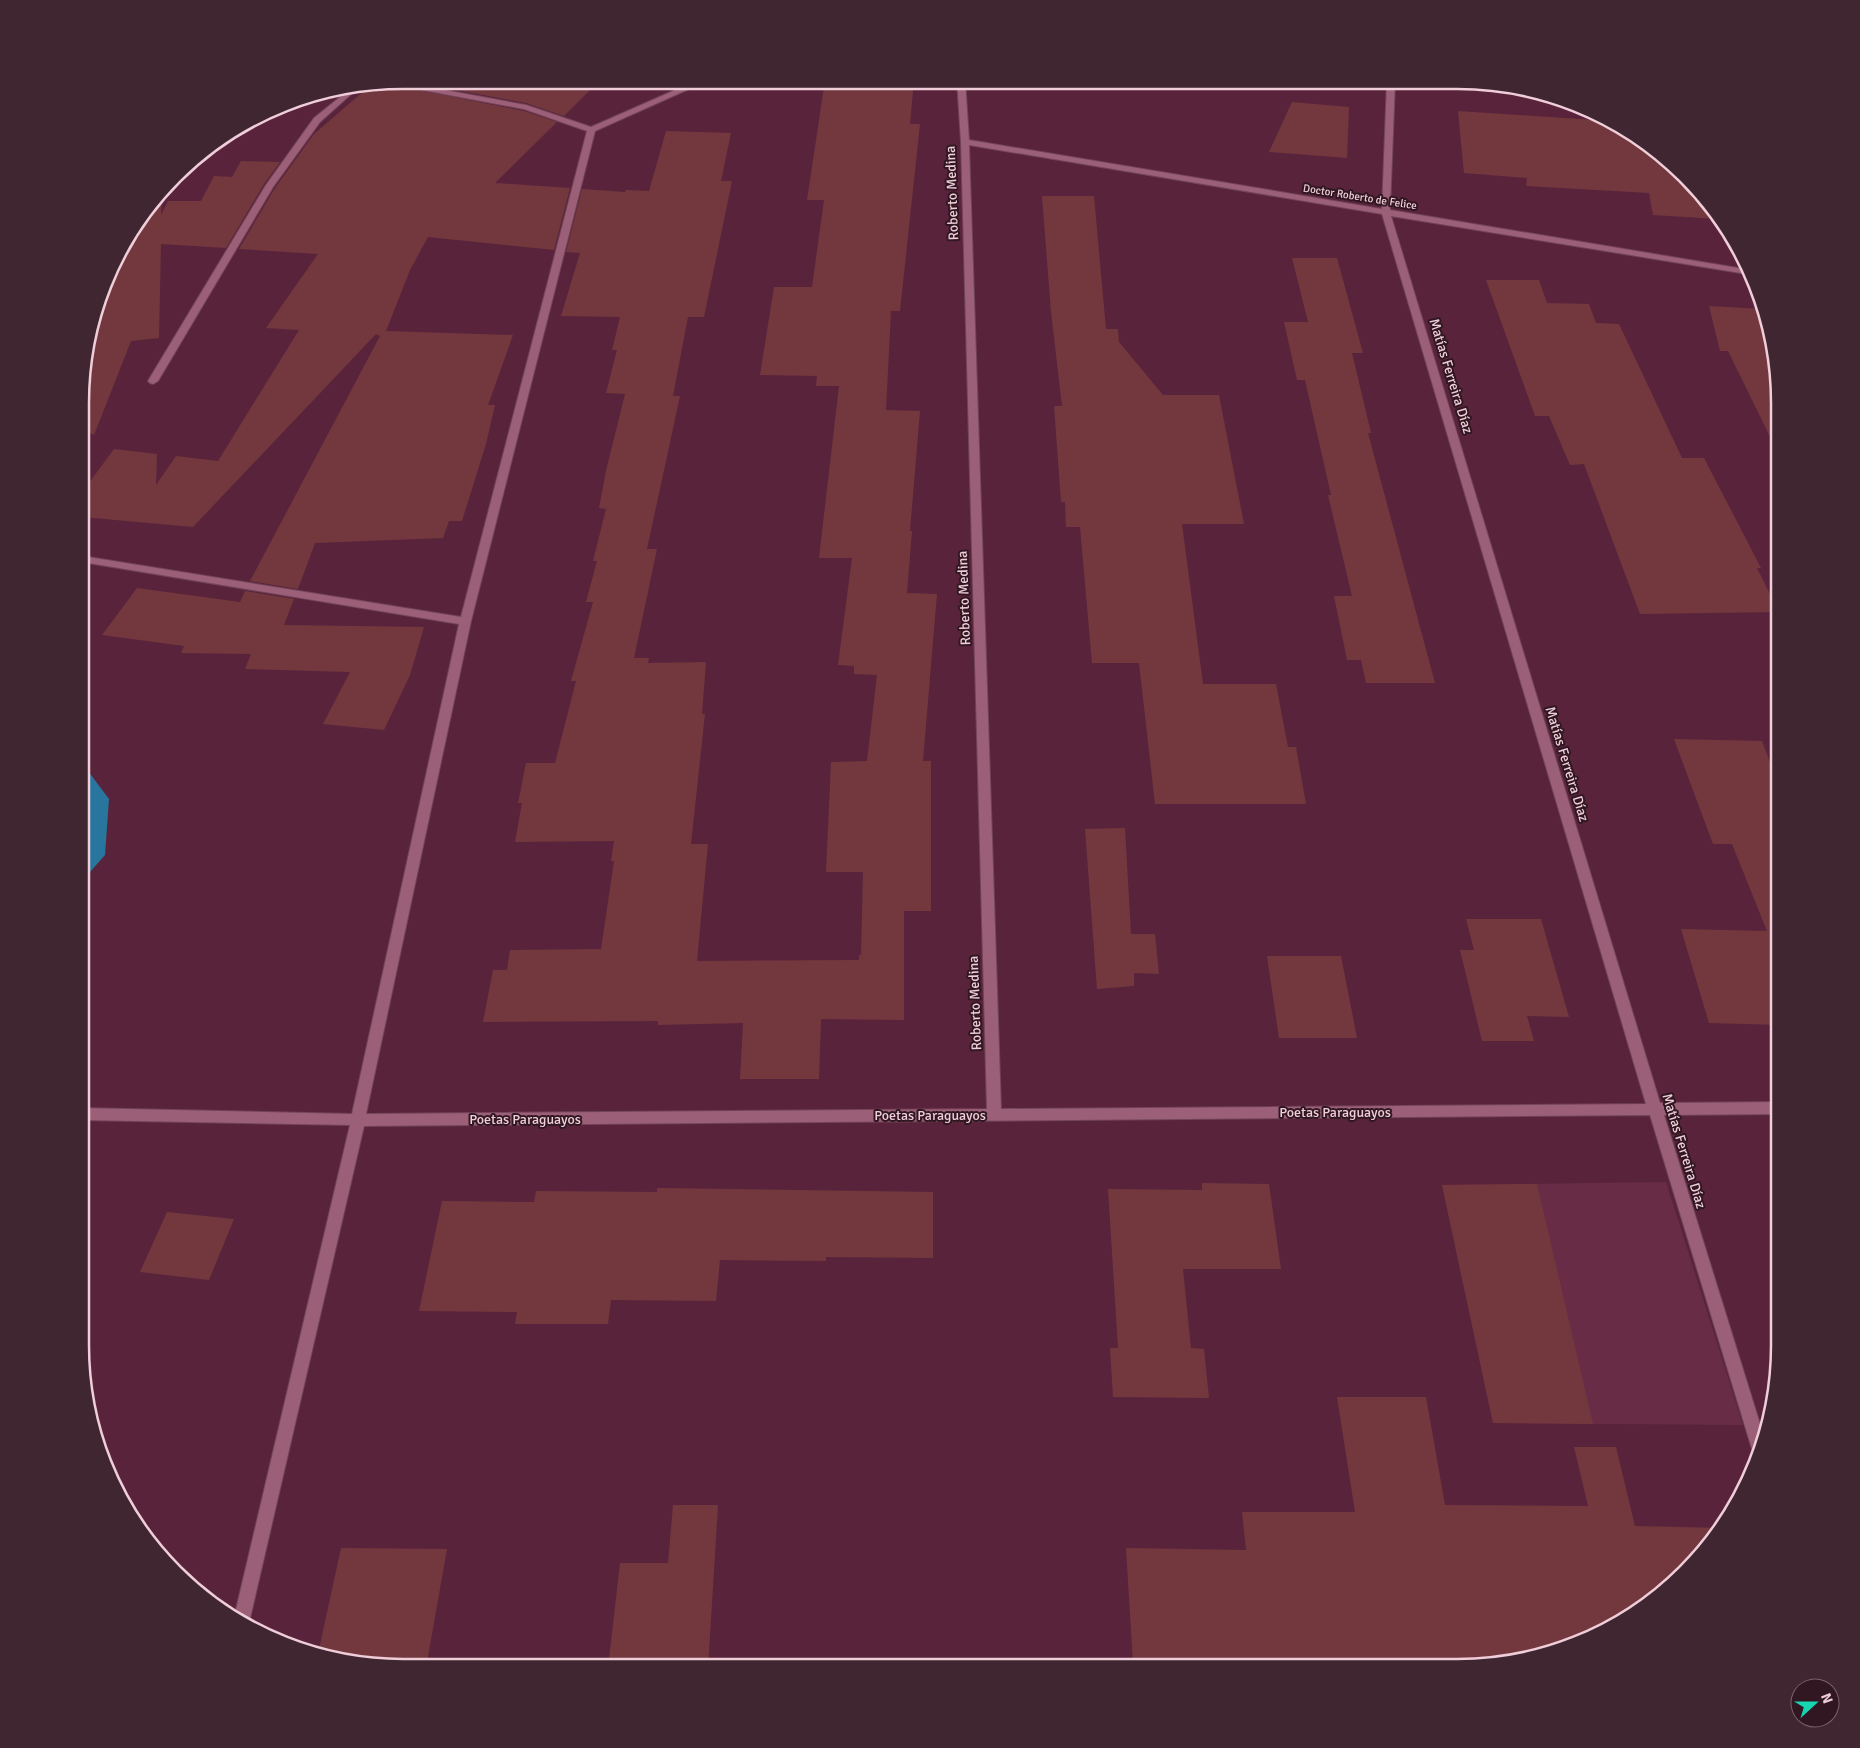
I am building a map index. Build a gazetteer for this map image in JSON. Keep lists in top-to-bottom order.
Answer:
{
  "streets": {
    "street": [
      "Roberto Medina",
      "Doctor Roberto de Felice",
      "Matías Ferreira Díaz",
      "Poetas Paraguayos"
    ]
  },
  "crossings": [
    ["Roberto Medina", "Doctor Roberto de Felice"],
    ["Roberto Medina", "Poetas Paraguayos"],
    ["Doctor Roberto de Felice", "Matías Ferreira Díaz"],
    ["Matías Ferreira Díaz", "Poetas Paraguayos"]
  ],
  "north": "right"
}
